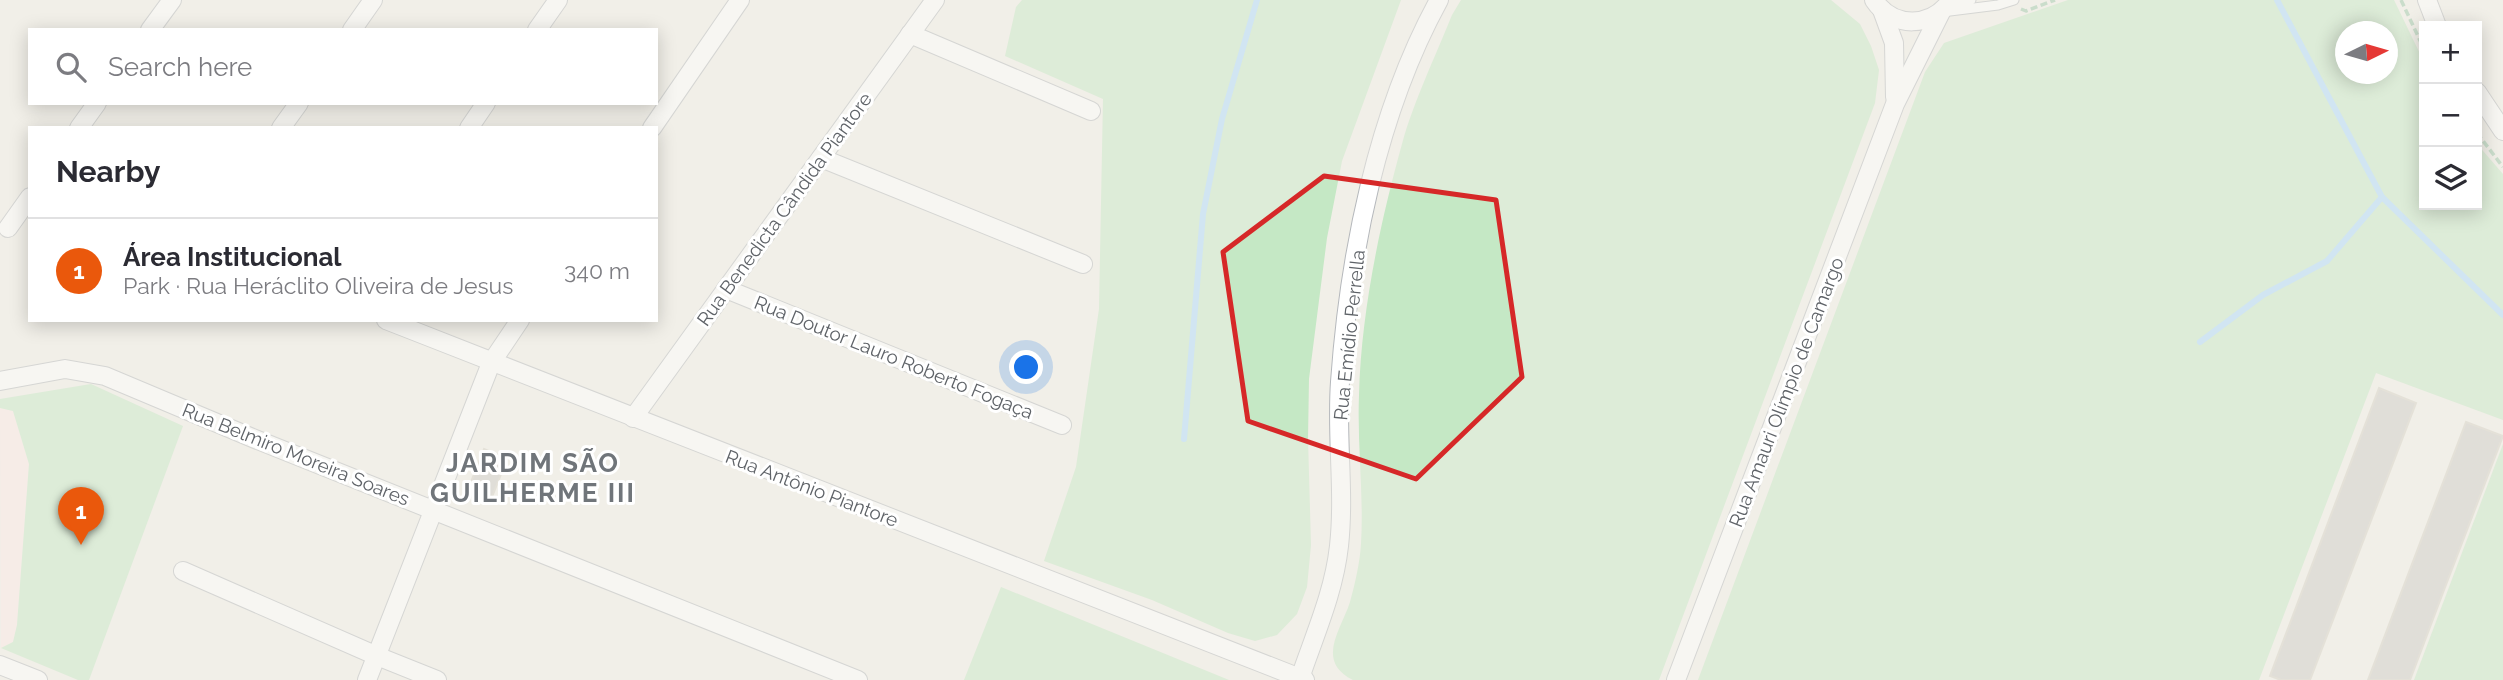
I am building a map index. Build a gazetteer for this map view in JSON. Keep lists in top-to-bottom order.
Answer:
{
  "streets": {
    "street": [
      "Rua Benedicta Cândida Piantore",
      "Rua Emídio Perrella",
      "Rua Doutor Lauro Roberto Fogaça",
      "Rua Amauri Olímpio de Camargo",
      "Rua Belmiro Moreira Soares",
      "Rua Antônio Piantore"
    ]
  },
  "crossings": [
    ["Rua Benedicta Cândida Piantore", "Rua Doutor Lauro Roberto Fogaça"],
    ["Rua Benedicta Cândida Piantore", "Rua Antônio Piantore"],
    ["Rua Emídio Perrella", "Rua Antônio Piantore"]
  ],
  "districts": ["JARDIM SÃO GUILHERME III"],
  "north": "right",
  "page": {
    "map_buttons": ["+", "−"],
    "search": "Search here",
    "heading": "Nearby",
    "list": [
      {
        "mark": "1",
        "name": "Área Institucional",
        "note": "Park · Rua Heráclito Oliveira de Jesus",
        "value": "340 m"
      }
    ],
    "pins": "1"
  }
}
